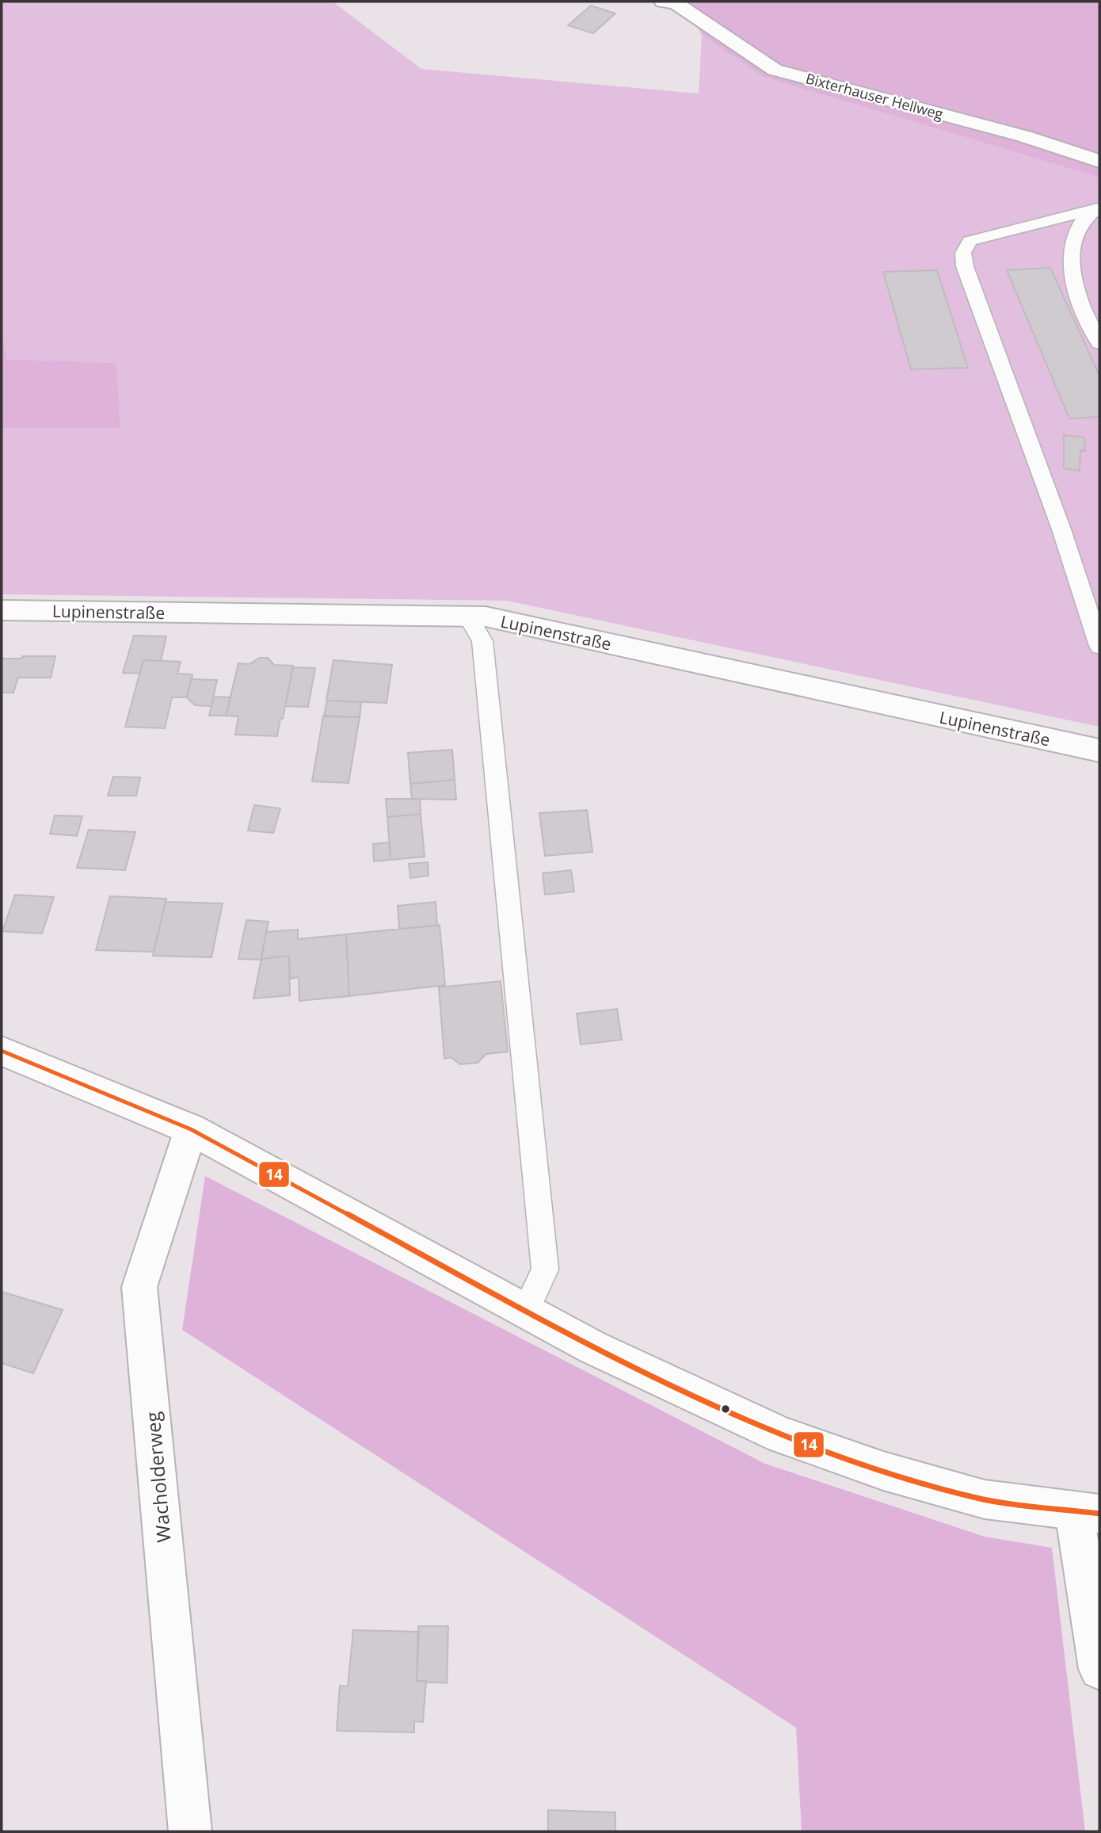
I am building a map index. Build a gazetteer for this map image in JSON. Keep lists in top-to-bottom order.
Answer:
{
  "streets": {
    "street": ["Bixterhauser Hellweg", "Lupinenstraße", "Wacholderweg"]
  },
  "lines": ["transit line 14"]
}
